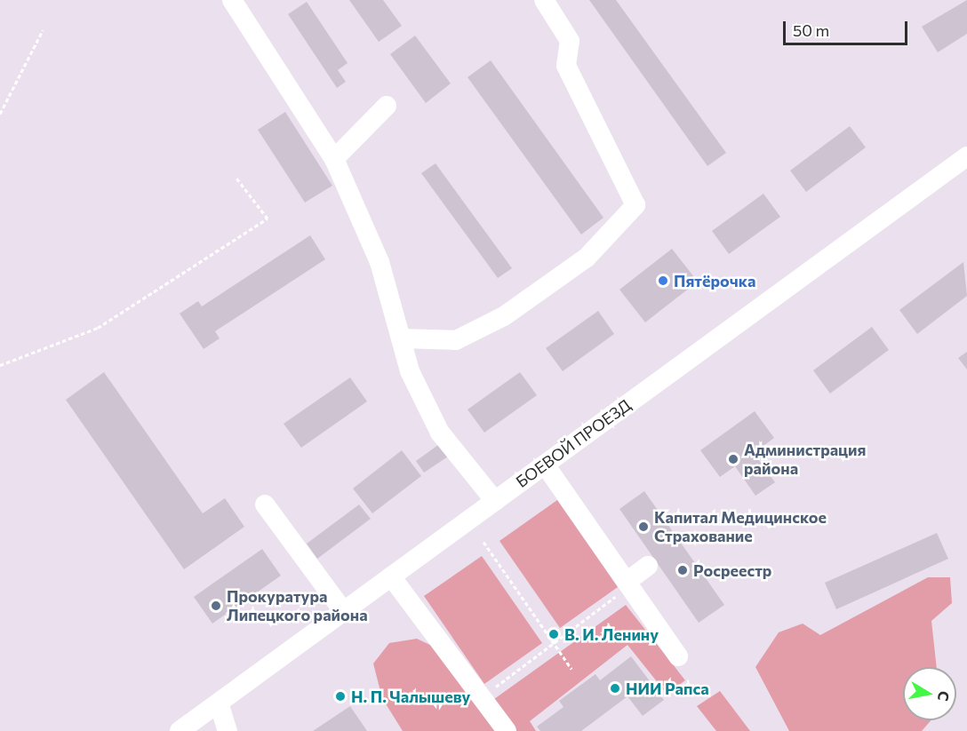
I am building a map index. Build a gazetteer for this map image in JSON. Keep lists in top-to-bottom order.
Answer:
{
  "streets": {
    "street": ["БОЕВОЙ ПРОЕЗД"]
  },
  "places": [
    "Пятёрочка",
    "Администрация района",
    "Капитал Медицинское Страхование",
    "Росреестр",
    "Прокуратура Липецкого района",
    "В. И. Ленину",
    "НИИ Рапса",
    "Н. П. Чалышеву"
  ],
  "scale_bar": "50 m",
  "north": "right"
}
